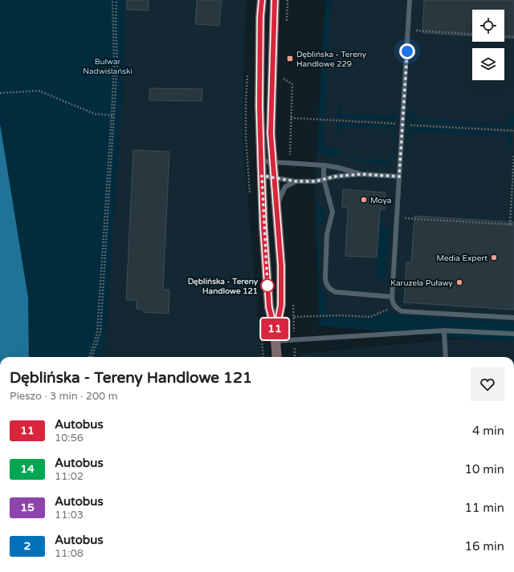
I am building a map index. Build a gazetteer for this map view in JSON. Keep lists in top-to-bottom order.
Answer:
{
  "parks": ["Bulwar Nadwiślański"],
  "places": {
    "transit": ["Dęblińska - Tereny Handlowe 229"],
    "other": [
      "Moya",
      "Media Expert",
      "Karuzela Puławy",
      "Dęblińska - Tereny Handlowe 121"
    ]
  },
  "lines": ["bus line 11"],
  "page": {
    "on_map": "11",
    "heading": ["Dęblińska - Tereny Handlowe 121", "Pieszo · 3 min · 200 m"],
    "list": [
      {
        "mark": "11",
        "name": "Autobus",
        "note": "10:56",
        "value": "4 min"
      },
      {
        "mark": "14",
        "name": "Autobus",
        "note": "11:02",
        "value": "10 min"
      },
      {
        "mark": "15",
        "name": "Autobus",
        "note": "11:03",
        "value": "11 min"
      },
      {
        "mark": "2",
        "name": "Autobus",
        "note": "11:08",
        "value": "16 min"
      }
    ]
  }
}
